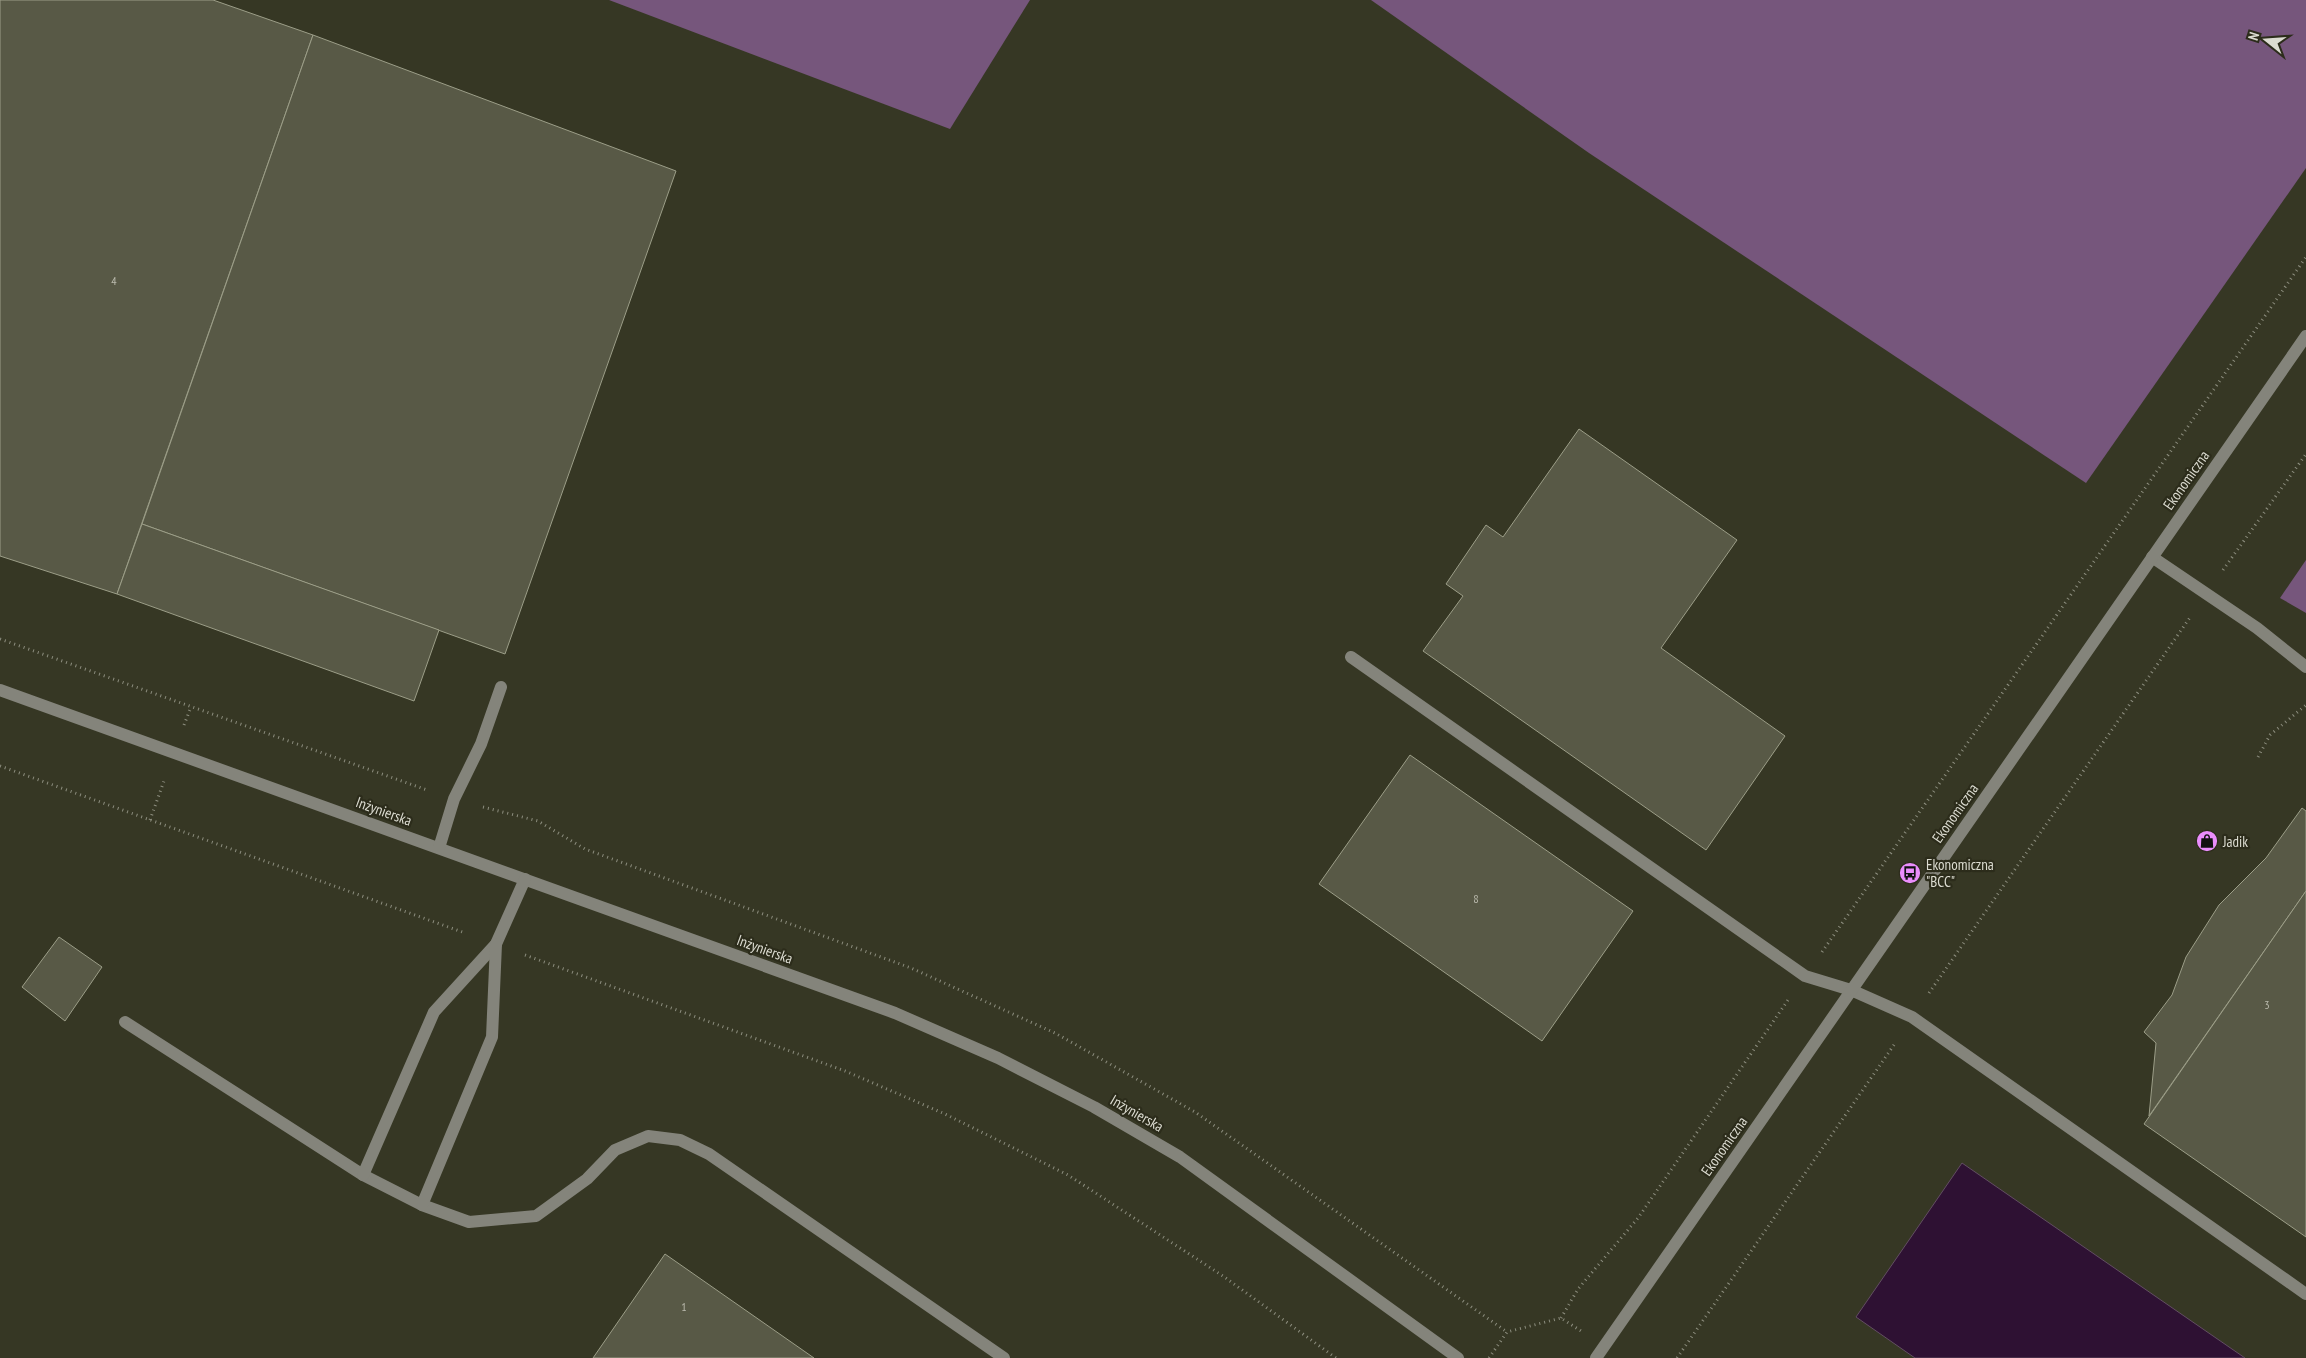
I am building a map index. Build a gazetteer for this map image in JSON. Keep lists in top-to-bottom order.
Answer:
{
  "streets": {
    "street": ["Ekonomiczna", "Inżynierska"]
  },
  "places": {
    "shop": ["Jadik"],
    "bus stop": ["Ekonomiczna \"BCC\""]
  },
  "house_numbers": [
    "4",
    "8",
    "3",
    "1"
  ],
  "north": "left"
}
